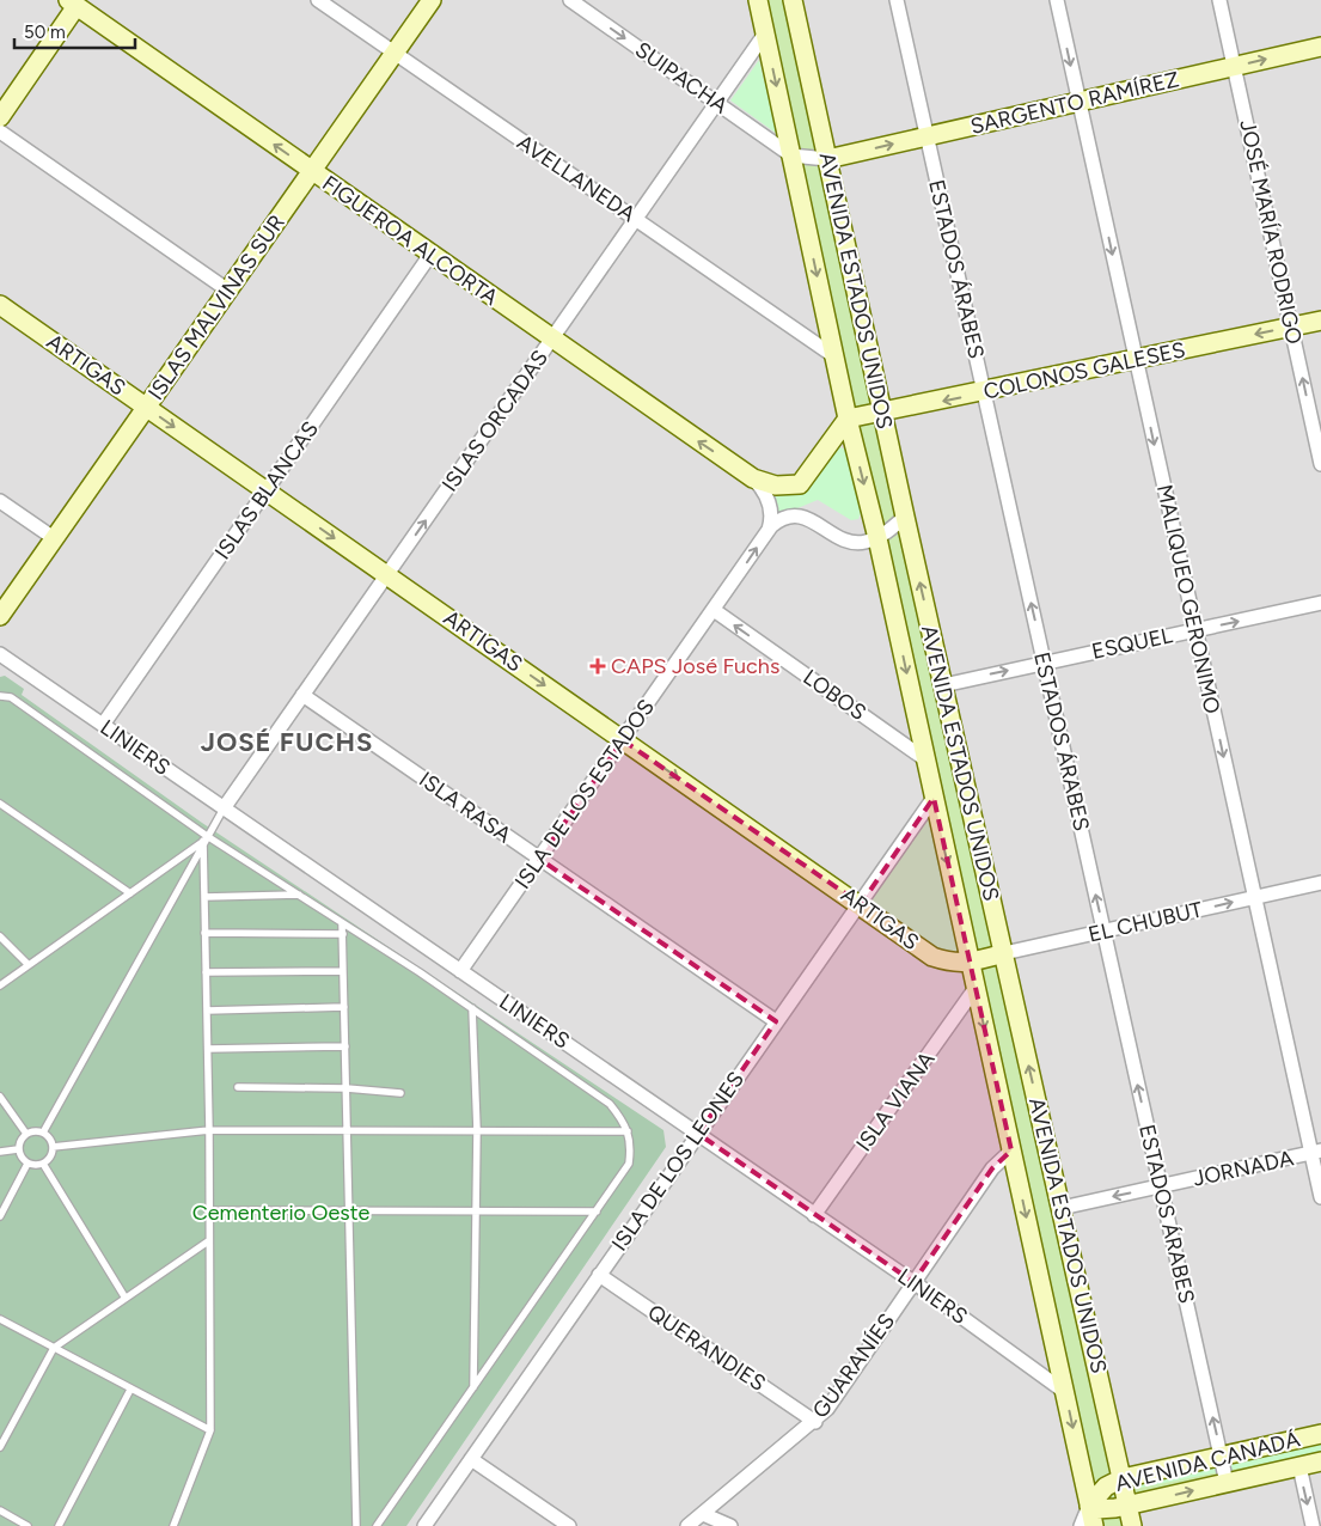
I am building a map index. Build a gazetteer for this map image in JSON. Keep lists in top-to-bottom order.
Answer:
{
  "streets": {
    "street": [
      "SUIPACHA",
      "SARGENTO RAMÍREZ",
      "AVELLANEDA",
      "JOSÉ MARÍA RODRIGO",
      "FIGUEROA ALCORTA",
      "ESTADOS ÁRABES",
      "AVENIDA ESTADOS UNIDOS",
      "ISLAS MALVINAS SUR",
      "ARTIGAS",
      "COLONOS GALESES",
      "ISLAS ORCADAS",
      "ISLAS BLANCAS",
      "MALIQUEO GERONIMO",
      "ESQUEL",
      "LOBOS",
      "LINIERS",
      "ISLA DE LOS ESTADOS",
      "ISLA RASA",
      "EL CHUBUT",
      "ISLA VIANA",
      "ISLA DE LOS LEONES",
      "JORNADA",
      "QUERANDIES",
      "GUARANÍES",
      "AVENIDA CANADÁ"
    ]
  },
  "crossings": [
    ["SUIPACHA", "AVENIDA ESTADOS UNIDOS"],
    ["SUIPACHA", "ISLAS ORCADAS"],
    ["SARGENTO RAMÍREZ", "JOSÉ MARÍA RODRIGO"],
    ["SARGENTO RAMÍREZ", "ESTADOS ÁRABES"],
    ["SARGENTO RAMÍREZ", "AVENIDA ESTADOS UNIDOS"],
    ["SARGENTO RAMÍREZ", "MALIQUEO GERONIMO"],
    ["AVELLANEDA", "AVENIDA ESTADOS UNIDOS"],
    ["AVELLANEDA", "ISLAS MALVINAS SUR"],
    ["AVELLANEDA", "ISLAS ORCADAS"],
    ["JOSÉ MARÍA RODRIGO", "COLONOS GALESES"],
    ["FIGUEROA ALCORTA", "ISLAS MALVINAS SUR"],
    ["FIGUEROA ALCORTA", "ISLAS ORCADAS"],
    ["FIGUEROA ALCORTA", "ISLAS BLANCAS"],
    ["ESTADOS ÁRABES", "COLONOS GALESES"],
    ["ESTADOS ÁRABES", "ESQUEL"],
    ["ESTADOS ÁRABES", "EL CHUBUT"],
    ["ESTADOS ÁRABES", "JORNADA"],
    ["ESTADOS ÁRABES", "AVENIDA CANADÁ"],
    ["AVENIDA ESTADOS UNIDOS", "ARTIGAS"],
    ["AVENIDA ESTADOS UNIDOS", "COLONOS GALESES"],
    ["AVENIDA ESTADOS UNIDOS", "ISLAS ORCADAS"],
    ["AVENIDA ESTADOS UNIDOS", "ESQUEL"],
    ["AVENIDA ESTADOS UNIDOS", "LOBOS"],
    ["AVENIDA ESTADOS UNIDOS", "LINIERS"],
    ["AVENIDA ESTADOS UNIDOS", "ISLA DE LOS ESTADOS"],
    ["AVENIDA ESTADOS UNIDOS", "EL CHUBUT"],
    ["AVENIDA ESTADOS UNIDOS", "ISLA VIANA"],
    ["AVENIDA ESTADOS UNIDOS", "ISLA DE LOS LEONES"],
    ["AVENIDA ESTADOS UNIDOS", "JORNADA"],
    ["AVENIDA ESTADOS UNIDOS", "GUARANÍES"],
    ["AVENIDA ESTADOS UNIDOS", "AVENIDA CANADÁ"],
    ["ISLAS MALVINAS SUR", "ARTIGAS"],
    ["ARTIGAS", "ISLAS ORCADAS"],
    ["ARTIGAS", "ISLAS BLANCAS"],
    ["ARTIGAS", "ISLA DE LOS ESTADOS"],
    ["ARTIGAS", "EL CHUBUT"],
    ["ARTIGAS", "ISLA DE LOS LEONES"],
    ["COLONOS GALESES", "MALIQUEO GERONIMO"],
    ["ISLAS ORCADAS", "LINIERS"],
    ["ISLAS ORCADAS", "ISLA RASA"],
    ["ISLAS BLANCAS", "LINIERS"],
    ["MALIQUEO GERONIMO", "ESQUEL"],
    ["MALIQUEO GERONIMO", "EL CHUBUT"],
    ["MALIQUEO GERONIMO", "JORNADA"],
    ["LOBOS", "ISLA DE LOS ESTADOS"],
    ["LINIERS", "ISLA DE LOS ESTADOS"],
    ["LINIERS", "ISLA VIANA"],
    ["LINIERS", "ISLA DE LOS LEONES"],
    ["LINIERS", "GUARANÍES"],
    ["ISLA DE LOS ESTADOS", "ISLA RASA"],
    ["ISLA RASA", "ISLA DE LOS LEONES"],
    ["ISLA DE LOS LEONES", "QUERANDIES"],
    ["QUERANDIES", "GUARANÍES"]
  ],
  "one_way": [
    "SUIPACHA",
    "SARGENTO RAMÍREZ",
    "ESTADOS ÁRABES",
    "ARTIGAS",
    "COLONOS GALESES",
    "MALIQUEO GERONIMO",
    "ESQUEL",
    "LOBOS",
    "EL CHUBUT",
    "JORNADA"
  ],
  "districts": ["JOSÉ FUCHS"],
  "parks": ["Cementerio Oeste"],
  "places": {
    "health": ["CAPS José Fuchs"]
  },
  "scale_bar": "50 m"
}
